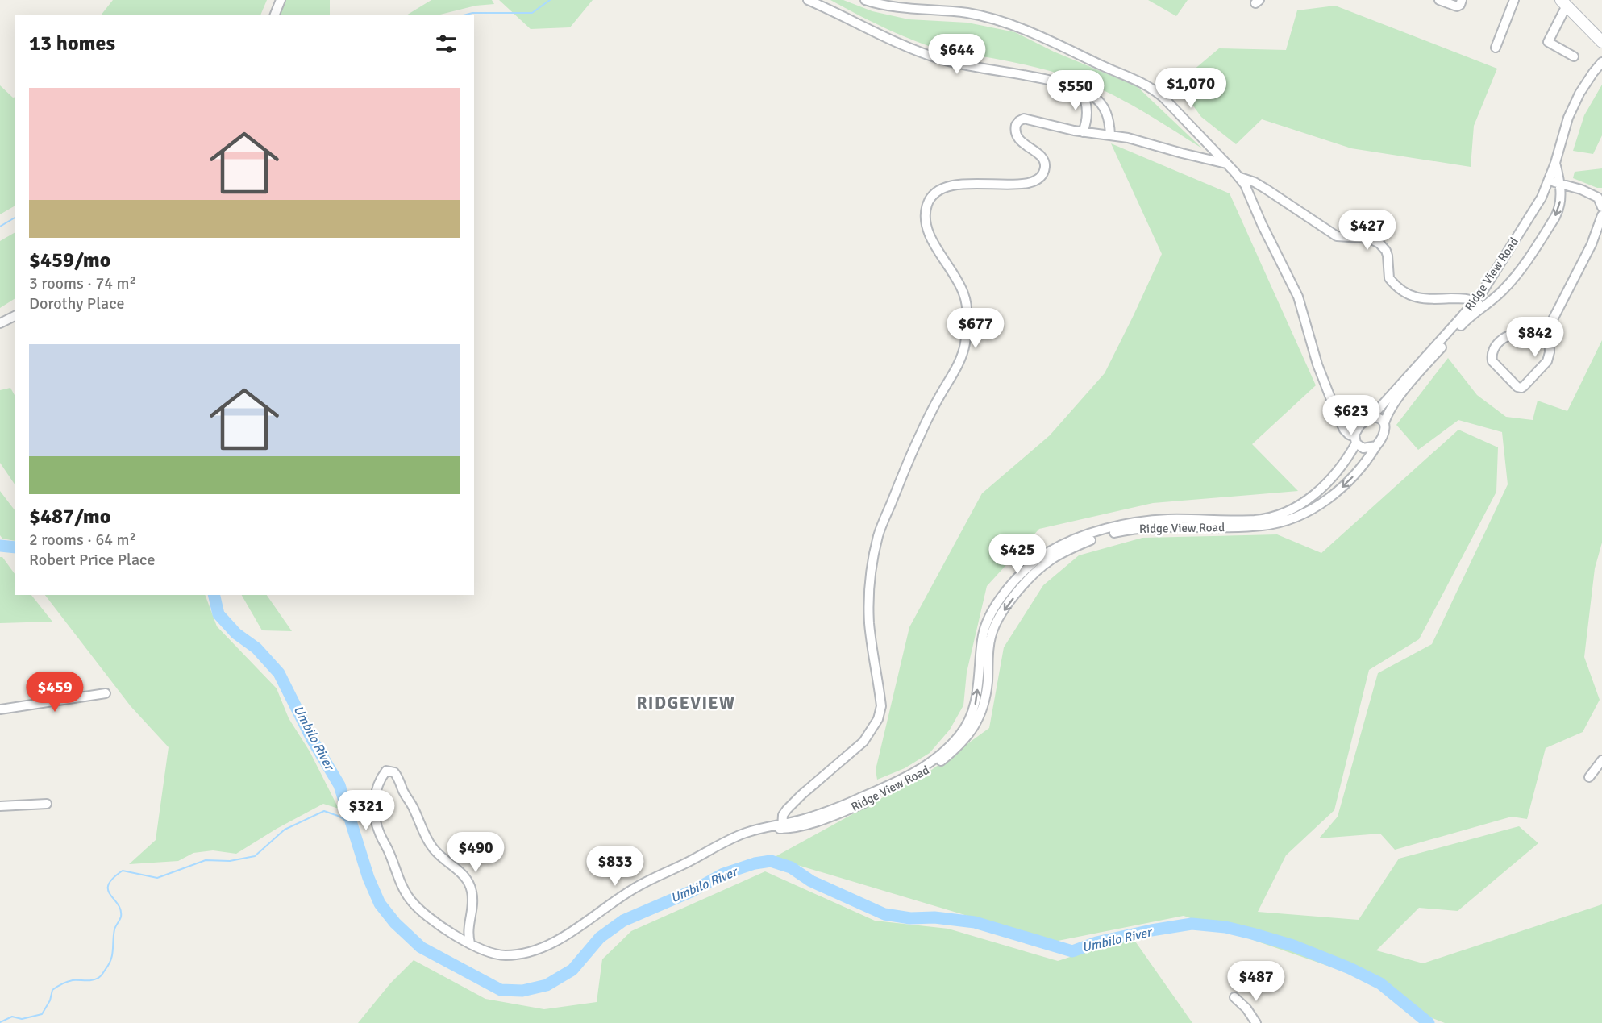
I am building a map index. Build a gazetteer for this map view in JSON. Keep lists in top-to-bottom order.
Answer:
{
  "streets": {
    "street": ["Ridge View Road"]
  },
  "districts": ["RIDGEVIEW"],
  "water": ["Umbilo River"],
  "page": {
    "heading": "13 homes",
    "price": [
      "$644",
      "$1,070",
      "$550",
      "$427",
      "$677",
      "$842",
      "$623",
      "$425",
      "$459",
      "$321",
      "$490",
      "$833",
      "$487"
    ],
    "list": [
      {
        "name": "$459/mo",
        "note": "3 rooms · 74 m² · Dorothy Place"
      },
      {
        "name": "$487/mo",
        "note": "2 rooms · 64 m² · Robert Price Place"
      }
    ]
  }
}
